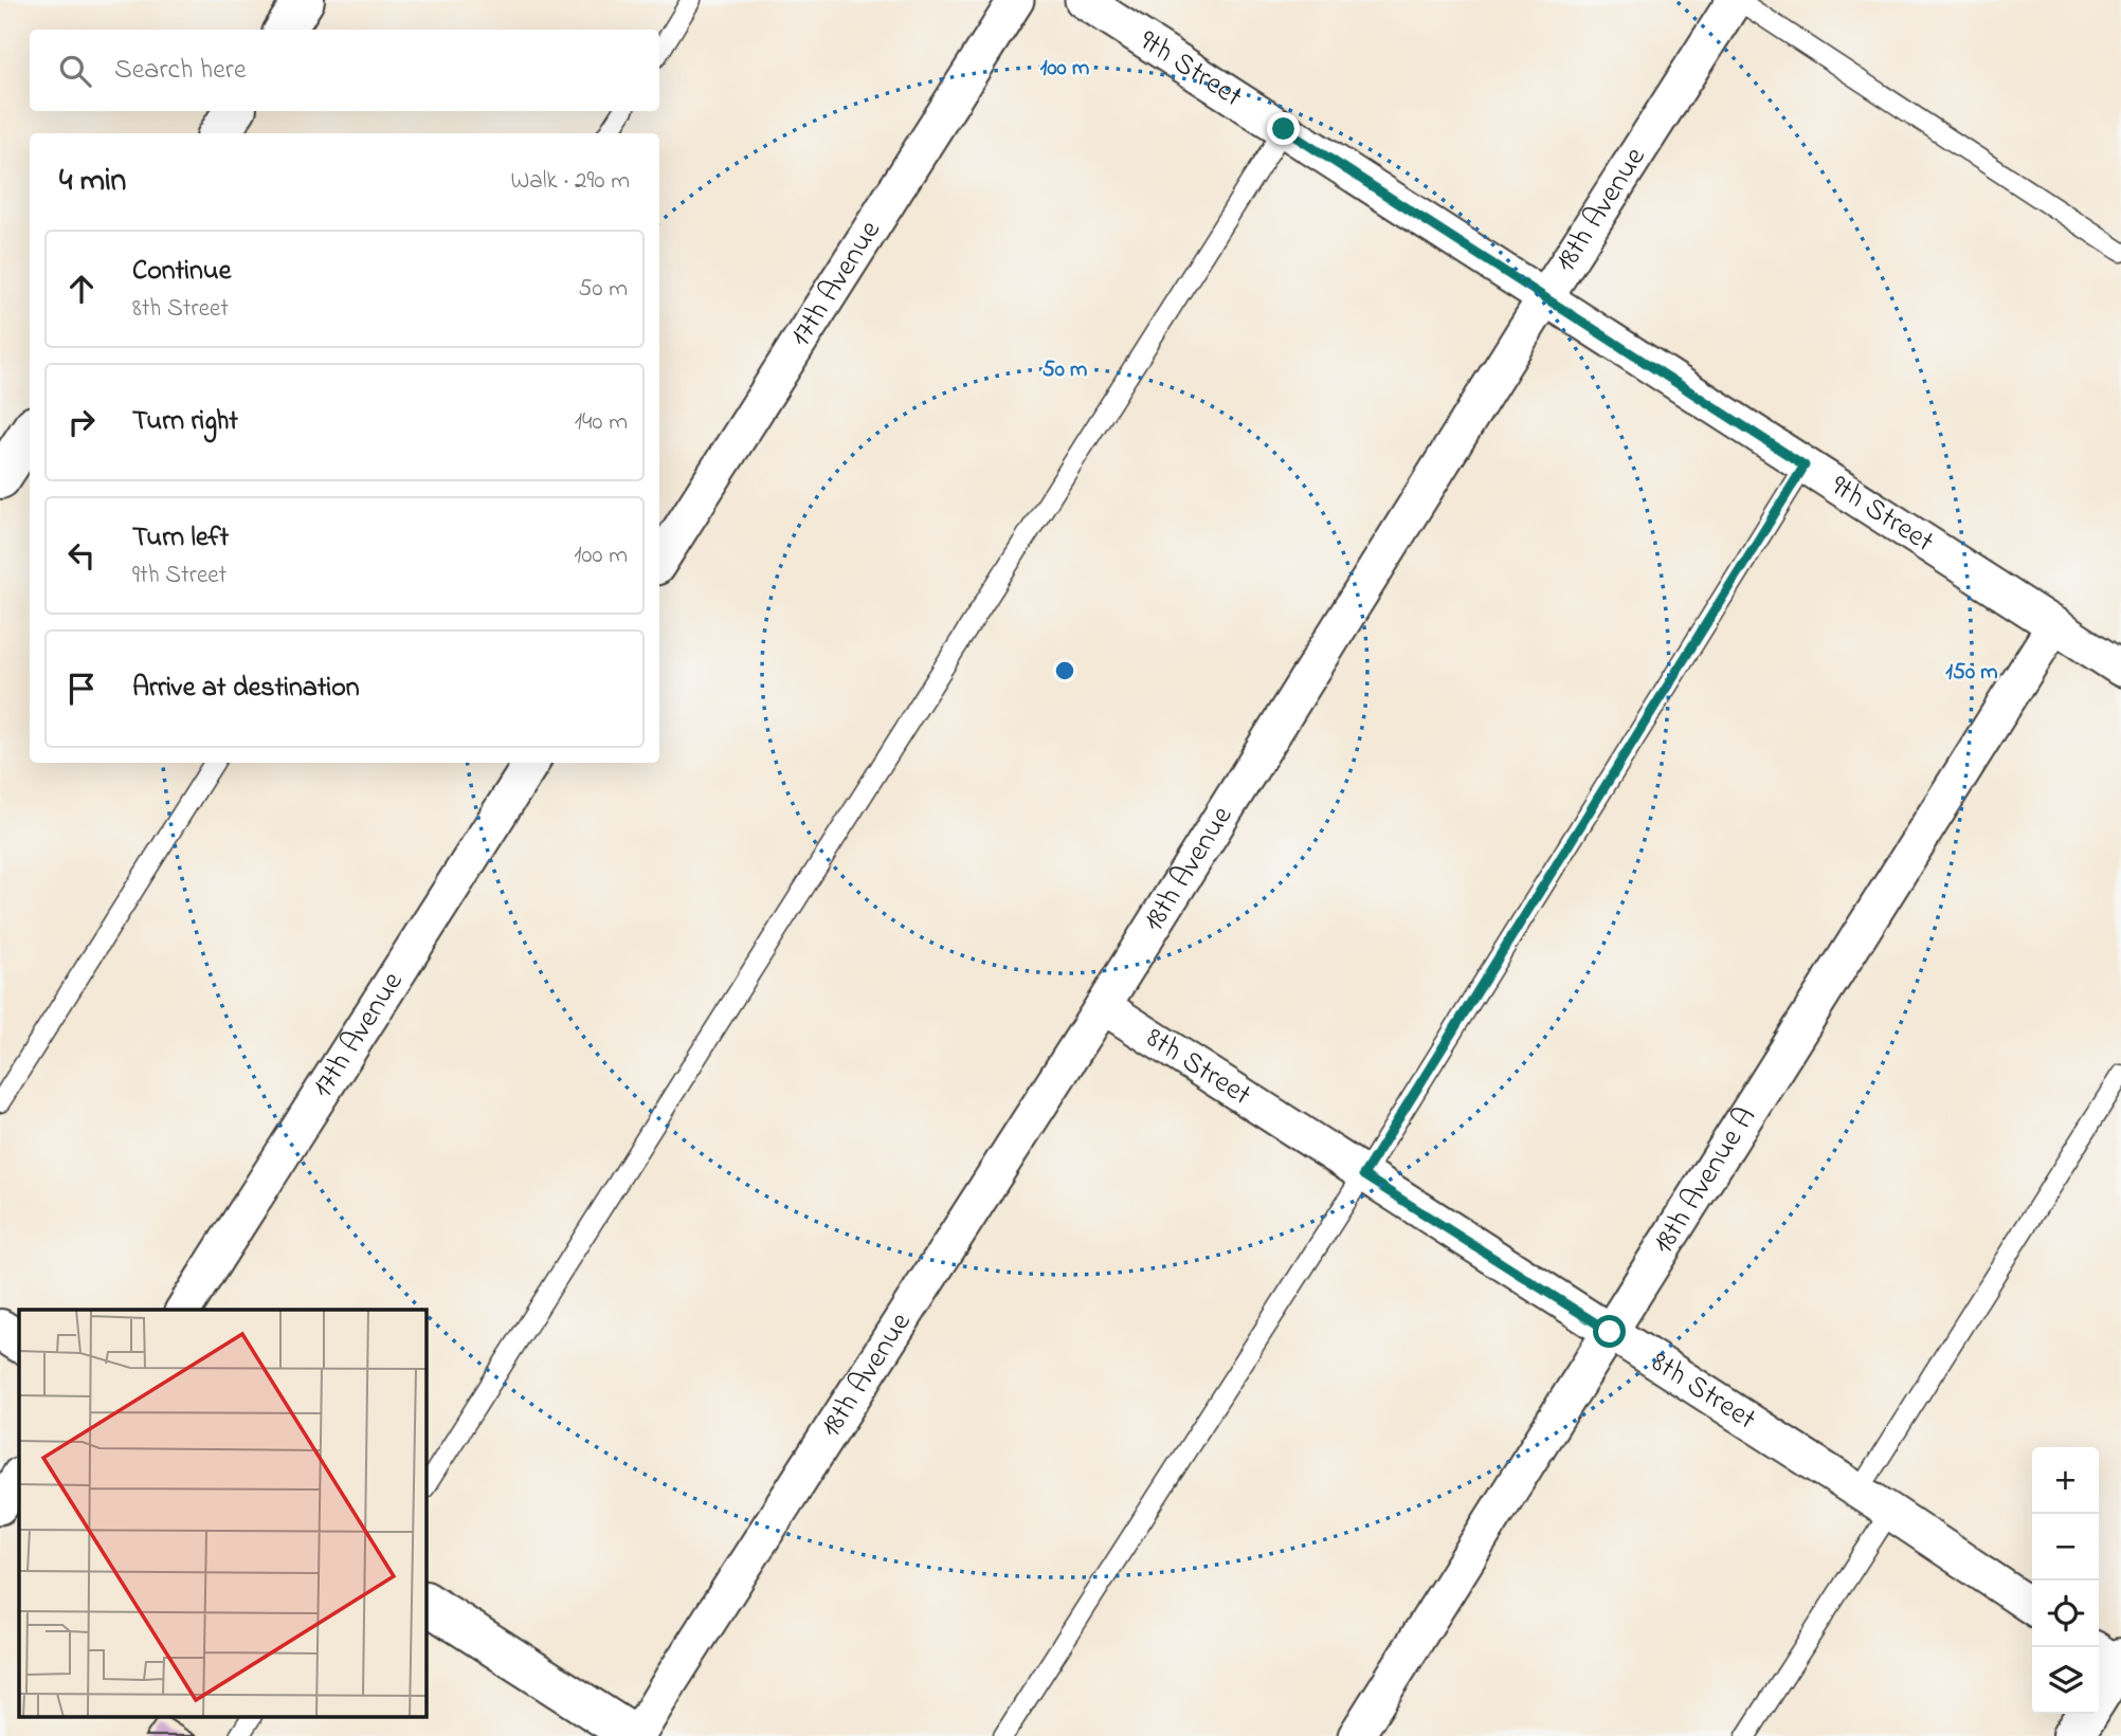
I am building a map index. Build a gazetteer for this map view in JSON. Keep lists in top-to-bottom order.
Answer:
{
  "streets": {
    "street": [
      "9th Street",
      "18th Avenue",
      "17th Avenue",
      "8th Street",
      "18th Avenue A"
    ]
  },
  "crossings": [
    ["9th Street", "18th Avenue"],
    ["9th Street", "18th Avenue A"],
    ["18th Avenue", "8th Street"],
    ["8th Street", "18th Avenue A"]
  ],
  "page": {
    "search": "Search here",
    "heading": ["4 min", "Walk · 290 m"],
    "list": [
      ["Continue", "8th Street", "50 m"],
      ["Turn right", "140 m"],
      ["Turn left", "9th Street", "100 m"],
      "Arrive at destination"
    ],
    "map_buttons": ["+", "−"]
  },
  "rings": ["100 m", "50 m", "150 m"]
}
